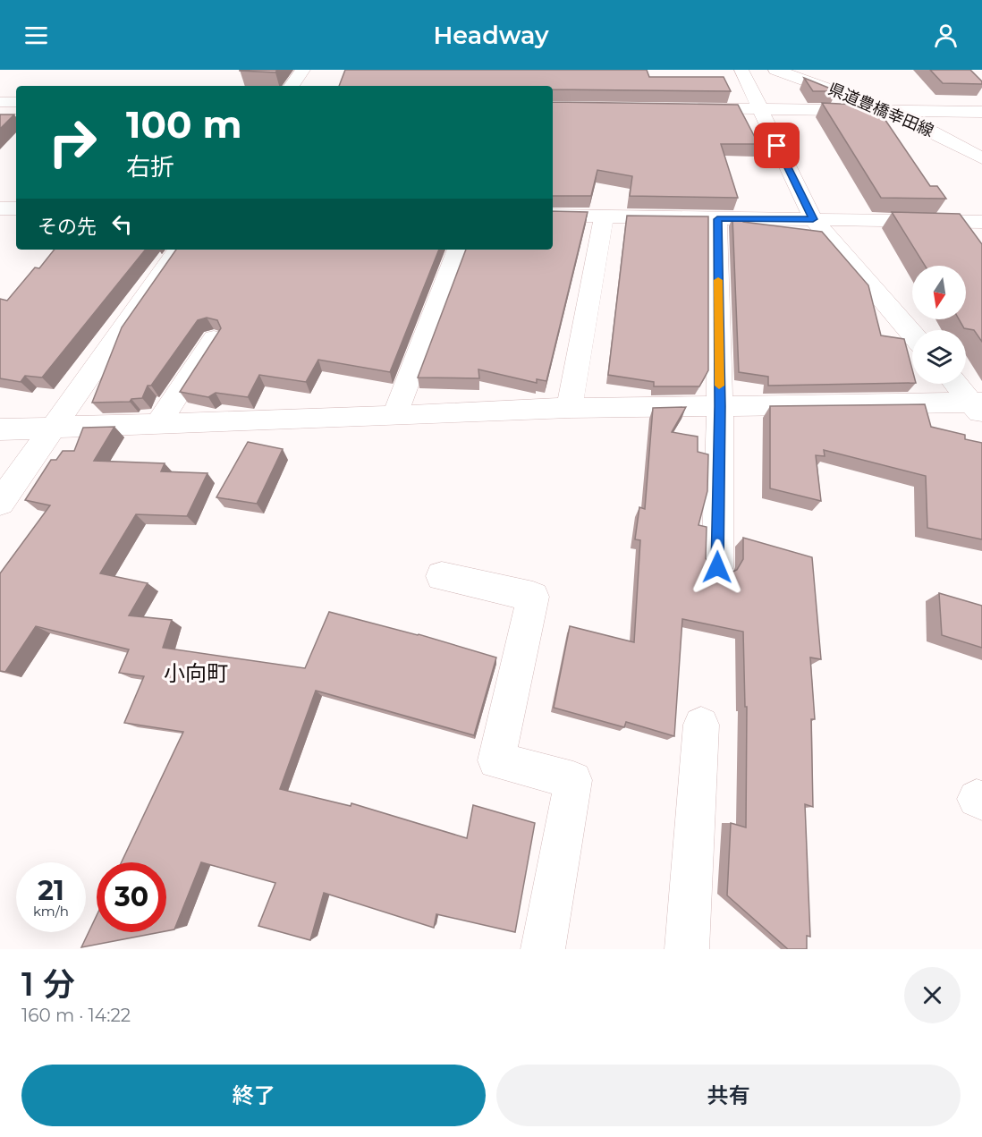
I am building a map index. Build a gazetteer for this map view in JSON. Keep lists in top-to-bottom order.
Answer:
{
  "streets": {
    "street": ["県道豊橋幸田線"]
  },
  "districts": ["小向町"],
  "north": "bottom",
  "page": {
    "header": "Headway",
    "turn": ["100 m", "右折"],
    "then": "その先",
    "speed": "21 km/h",
    "limit": "30",
    "heading": ["1 分", "160 m · 14:22"],
    "buttons": ["終了", "共有"]
  }
}
